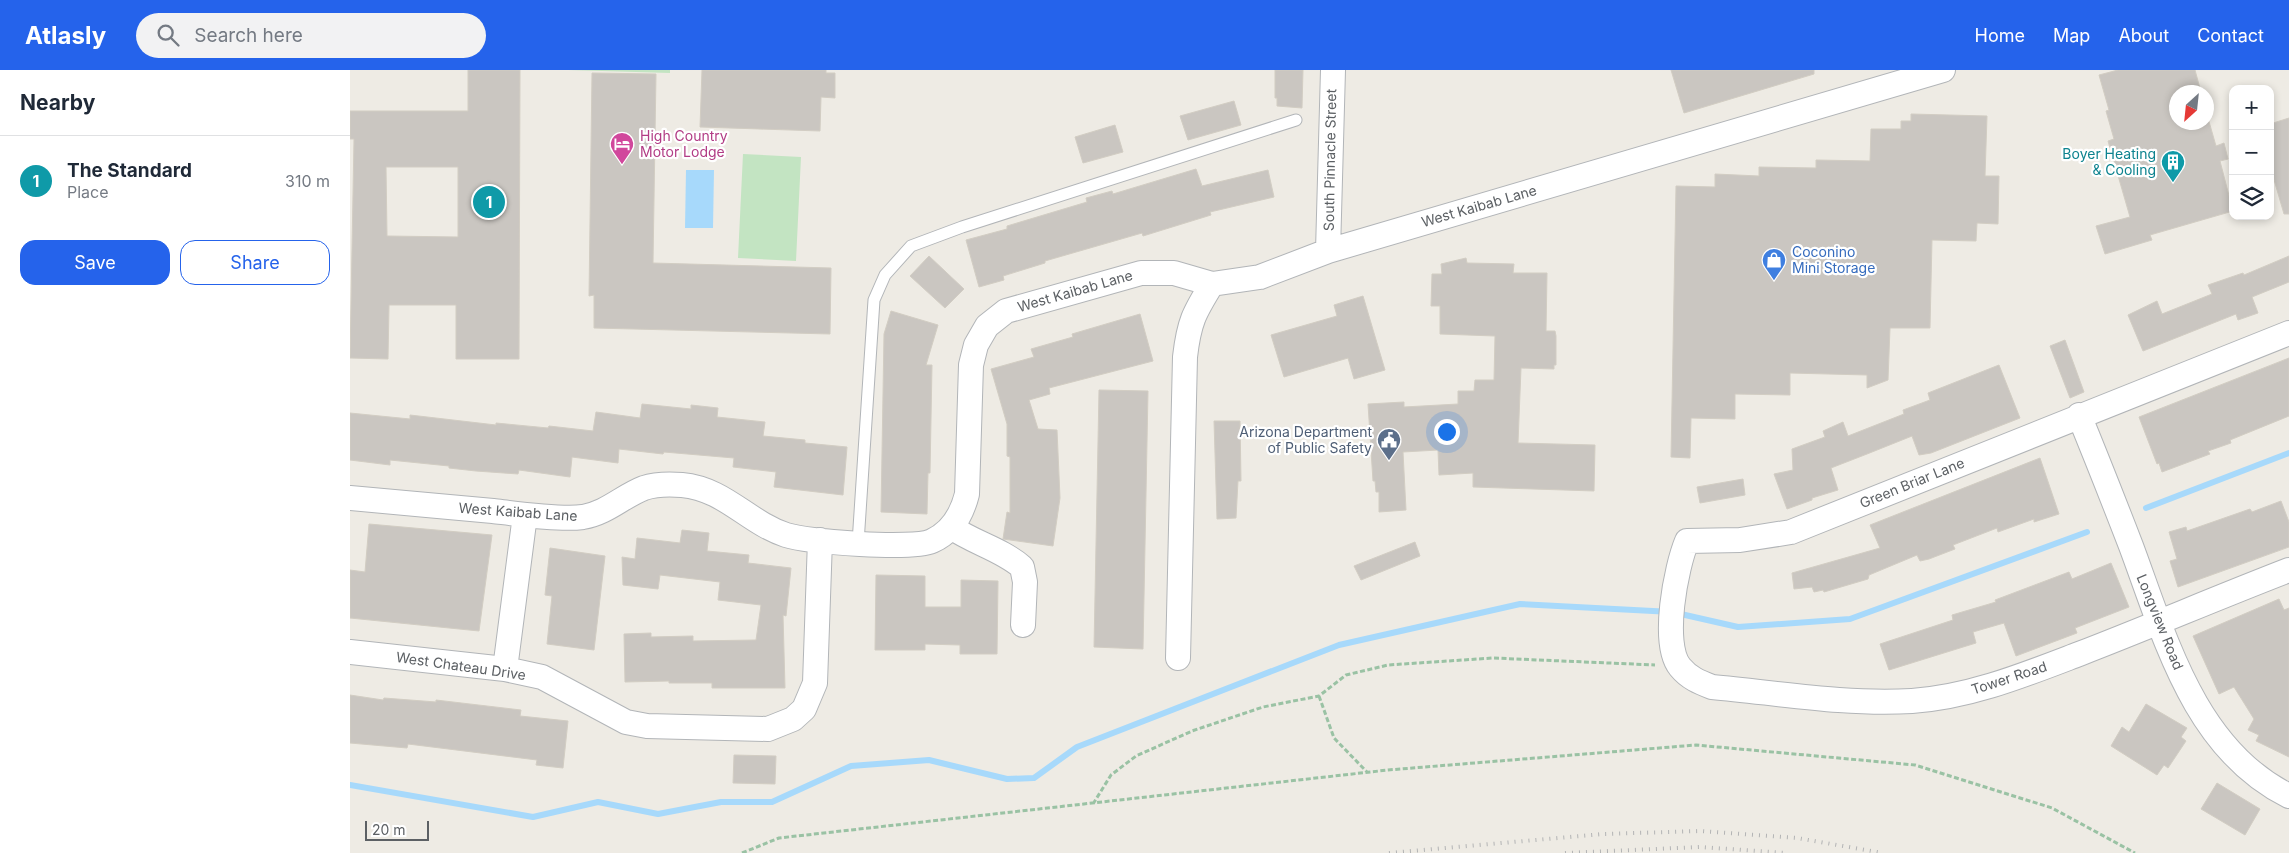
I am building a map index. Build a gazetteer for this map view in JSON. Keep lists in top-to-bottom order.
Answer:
{
  "streets": {
    "street": [
      "South Pinnacle Street",
      "West Kaibab Lane",
      "Green Briar Lane",
      "Longview Road",
      "West Chateau Drive",
      "Tower Road"
    ]
  },
  "crossings": [
    ["South Pinnacle Street", "West Kaibab Lane"],
    ["West Kaibab Lane", "West Chateau Drive"],
    ["Green Briar Lane", "Longview Road"],
    ["Green Briar Lane", "Tower Road"],
    ["Longview Road", "Tower Road"]
  ],
  "places": {
    "hotel": ["High Country Motor Lodge"],
    "building": ["Boyer Heating & Cooling"],
    "shop": ["Coconino Mini Storage"],
    "public building": ["Arizona Department of Public Safety"]
  },
  "scale_bar": "20 m",
  "north": "bottom left",
  "page": {
    "header": "Atlasly",
    "search": "Search here",
    "nav": [
      "Home",
      "Map",
      "About",
      "Contact"
    ],
    "heading": "Nearby",
    "map_buttons": ["+", "−"],
    "list": [
      {
        "mark": "1",
        "name": "The Standard",
        "note": "Place",
        "value": "310 m"
      }
    ],
    "pins": "1",
    "buttons": ["Save", "Share"],
    "scale": "20 m"
  }
}
